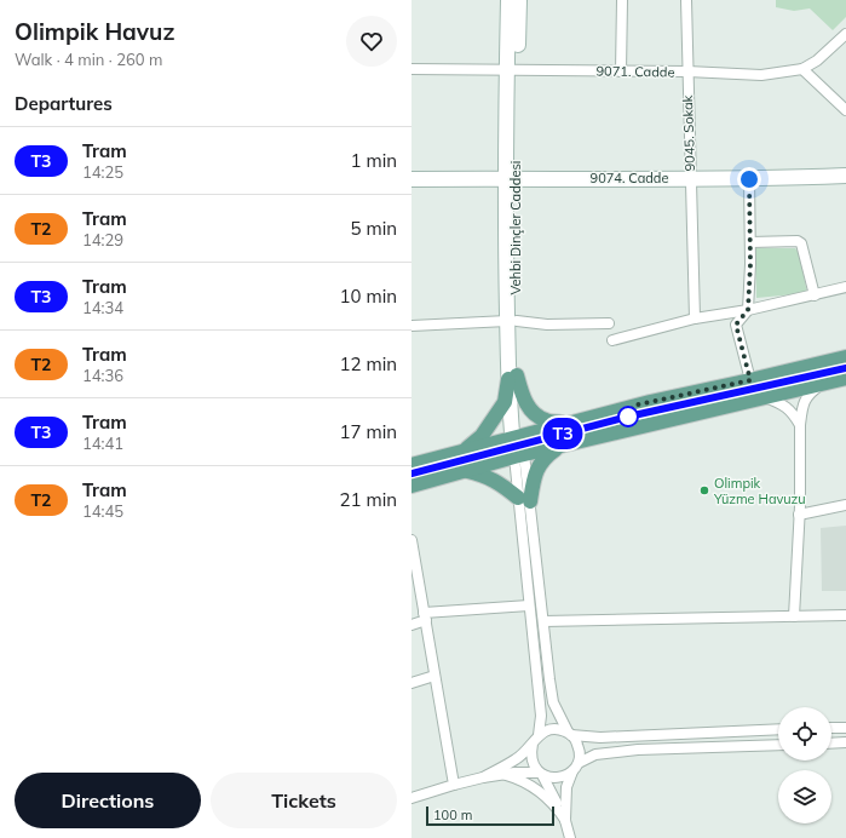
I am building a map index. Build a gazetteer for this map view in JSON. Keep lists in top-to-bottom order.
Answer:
{
  "streets": {
    "street": ["9071. Cadde", "9045. Sokak", "9074. Cadde"]
  },
  "crossings": [
    ["9071. Cadde", "9045. Sokak"],
    ["9045. Sokak", "9074. Cadde"]
  ],
  "places": ["Olimpik Yüzme Havuzu"],
  "lines": ["tram line T3"],
  "scale_bar": "100 m",
  "page": {
    "heading": [
      ["Olimpik Havuz", "Walk · 4 min · 260 m"],
      "Departures"
    ],
    "on_map": "T3",
    "list": [
      {
        "mark": "T3",
        "name": "Tram",
        "note": "14:25",
        "value": "1 min"
      },
      {
        "mark": "T2",
        "name": "Tram",
        "note": "14:29",
        "value": "5 min"
      },
      {
        "mark": "T3",
        "name": "Tram",
        "note": "14:34",
        "value": "10 min"
      },
      {
        "mark": "T2",
        "name": "Tram",
        "note": "14:36",
        "value": "12 min"
      },
      {
        "mark": "T3",
        "name": "Tram",
        "note": "14:41",
        "value": "17 min"
      },
      {
        "mark": "T2",
        "name": "Tram",
        "note": "14:45",
        "value": "21 min"
      }
    ],
    "buttons": ["Directions", "Tickets"],
    "scale": "100 m"
  }
}
